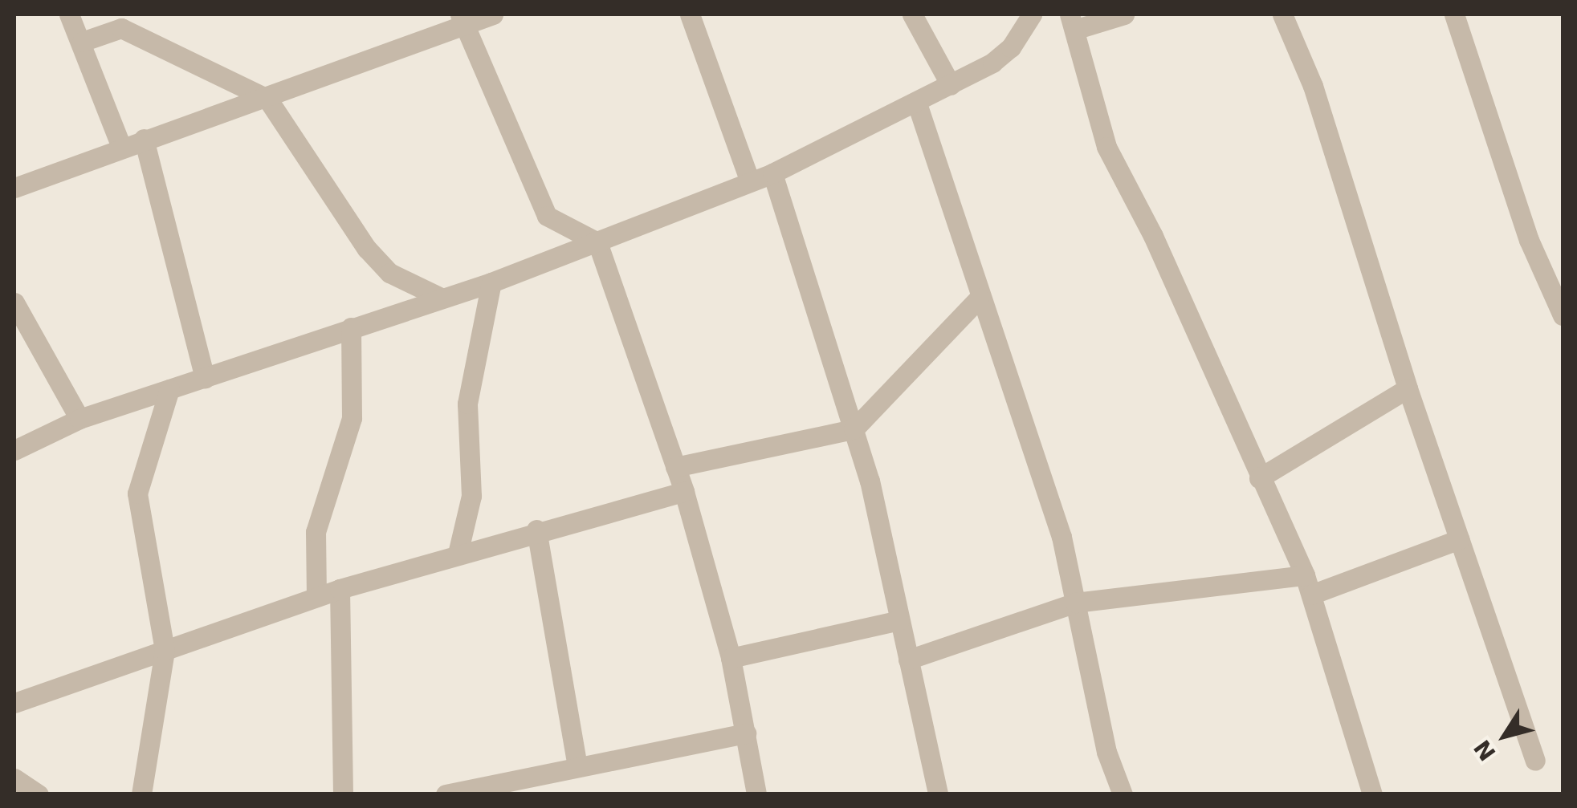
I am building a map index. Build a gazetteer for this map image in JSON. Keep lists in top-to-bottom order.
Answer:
{
  "north": "bottom left"
}
